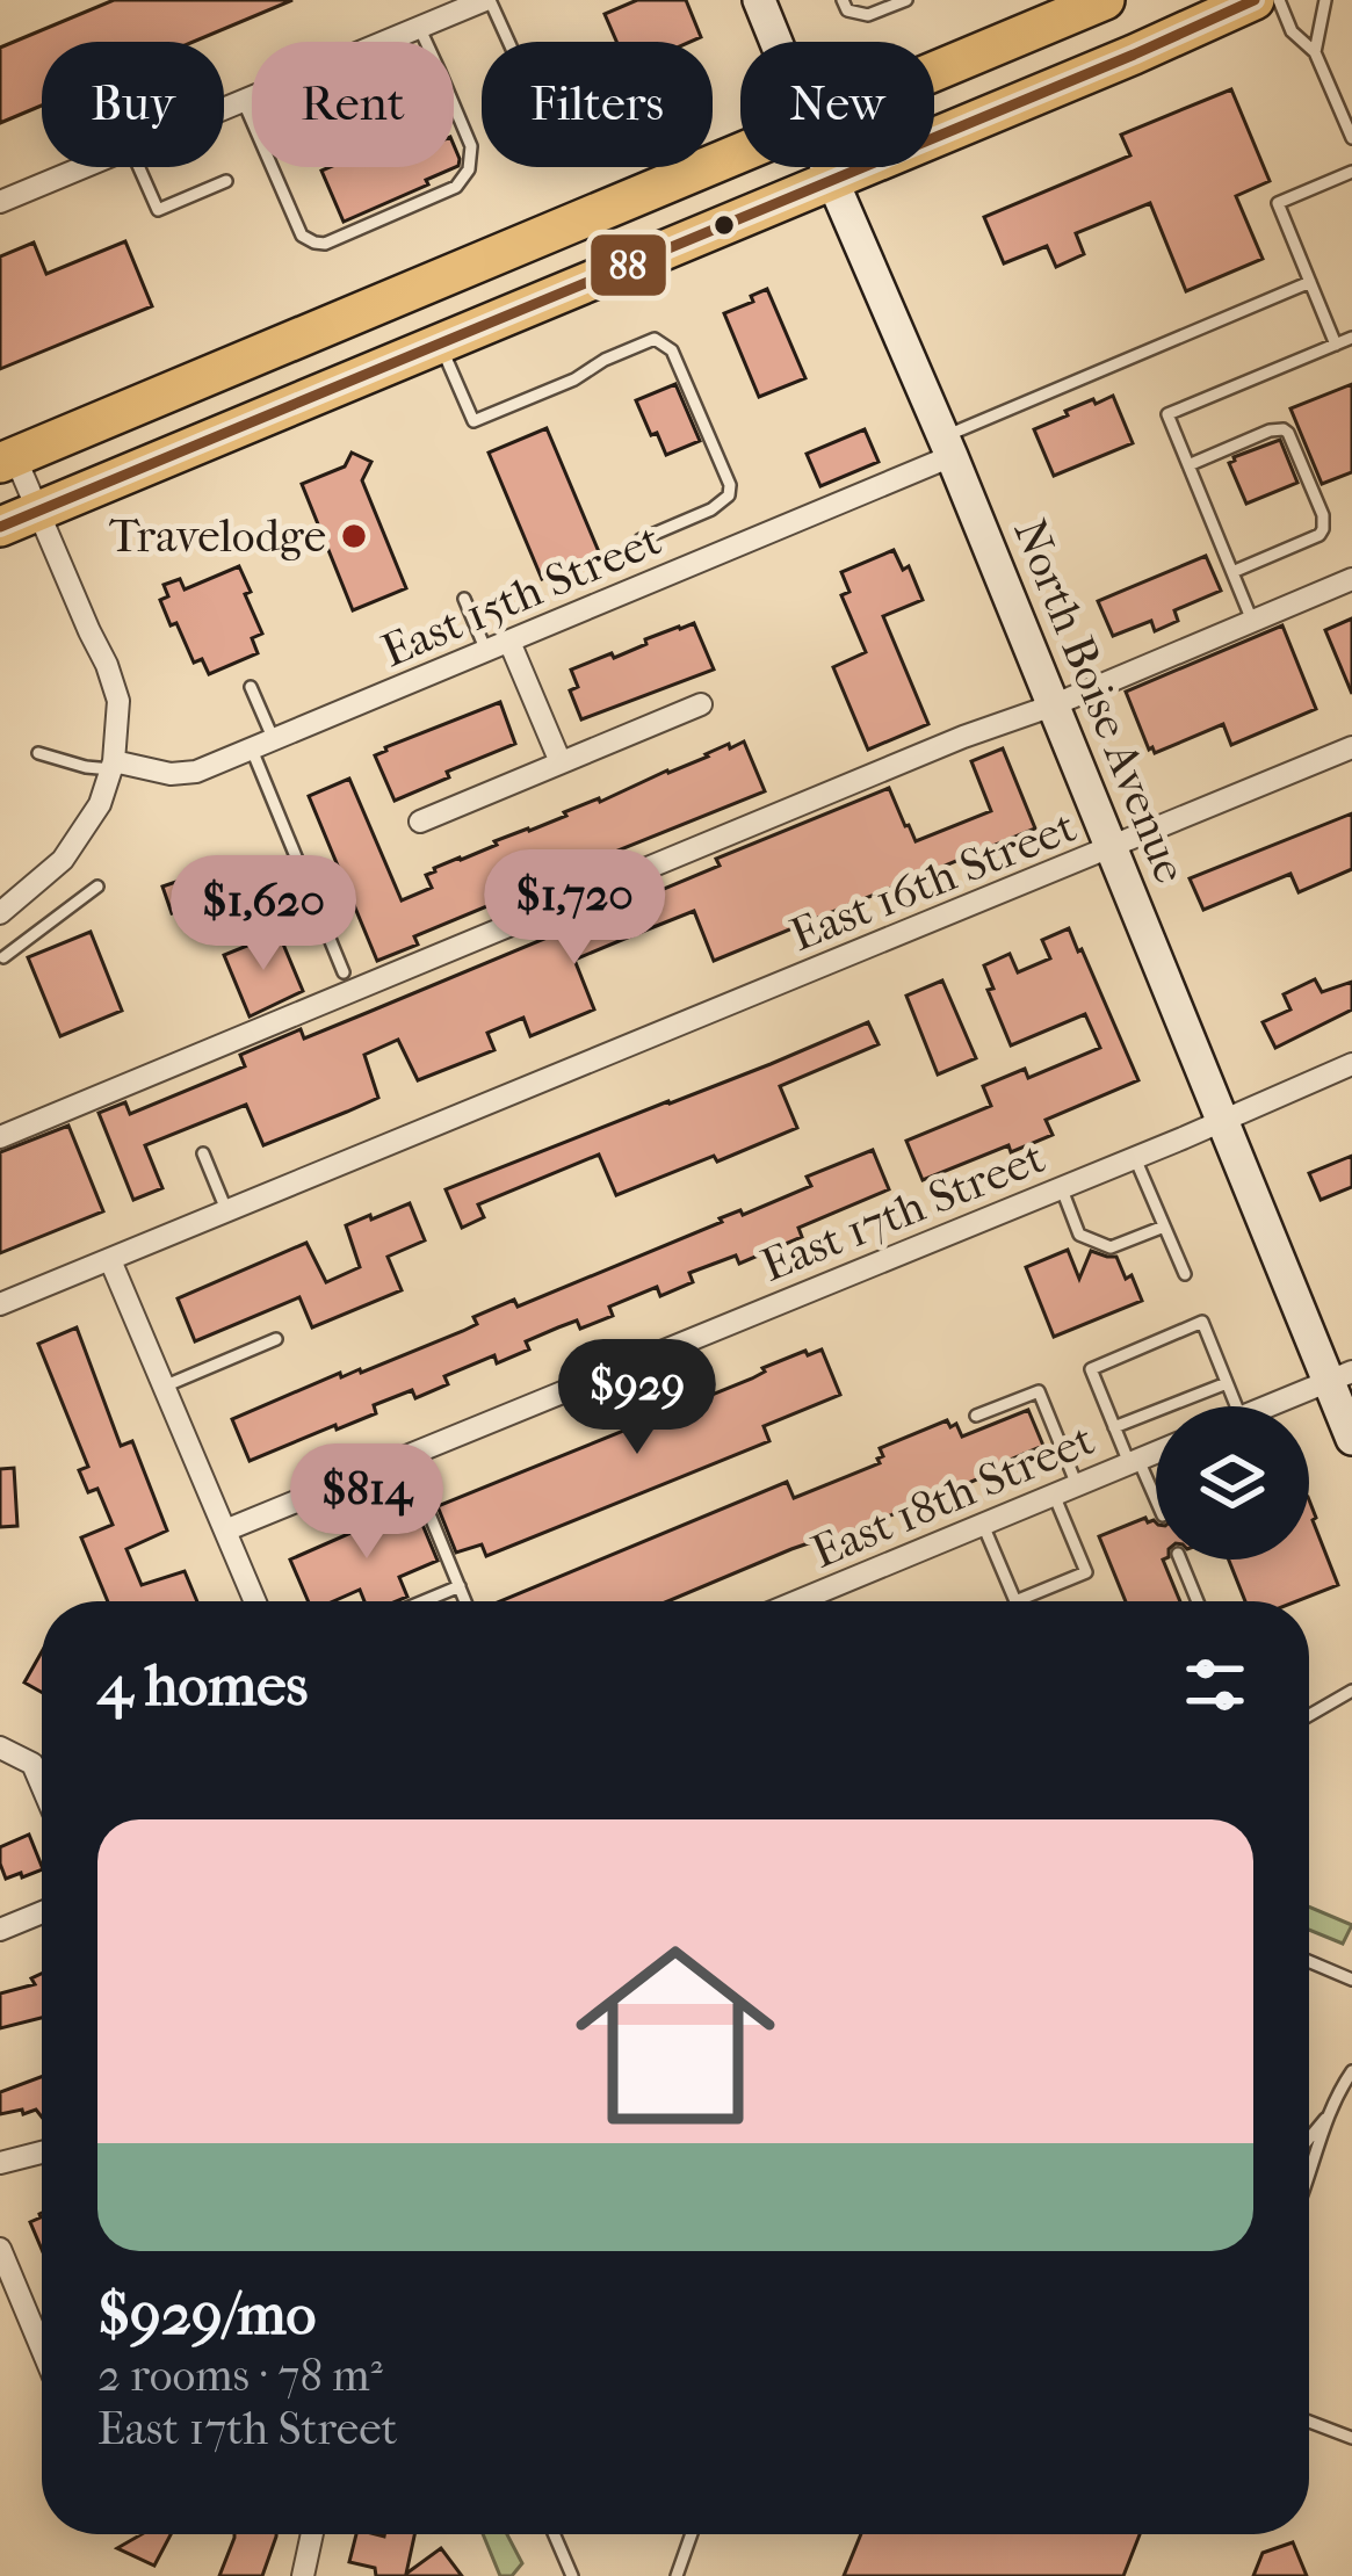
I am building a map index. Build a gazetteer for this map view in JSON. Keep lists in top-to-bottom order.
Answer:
{
  "streets": {
    "street": [
      "East 15th Street",
      "North Boise Avenue",
      "East 16th Street",
      "East 17th Street",
      "East 18th Street"
    ]
  },
  "crossings": [
    ["East 15th Street", "North Boise Avenue"],
    ["North Boise Avenue", "East 16th Street"],
    ["North Boise Avenue", "East 17th Street"]
  ],
  "places": ["Travelodge"],
  "lines": ["transit line 88"],
  "page": {
    "chip": [
      "Buy",
      "Rent",
      "Filters",
      "New"
    ],
    "price": [
      "$1,720",
      "$1,620",
      "$929",
      "$814"
    ],
    "heading": "4 homes",
    "list": [
      {
        "name": "$929/mo",
        "note": "2 rooms · 78 m² · East 17th Street"
      }
    ]
  }
}
